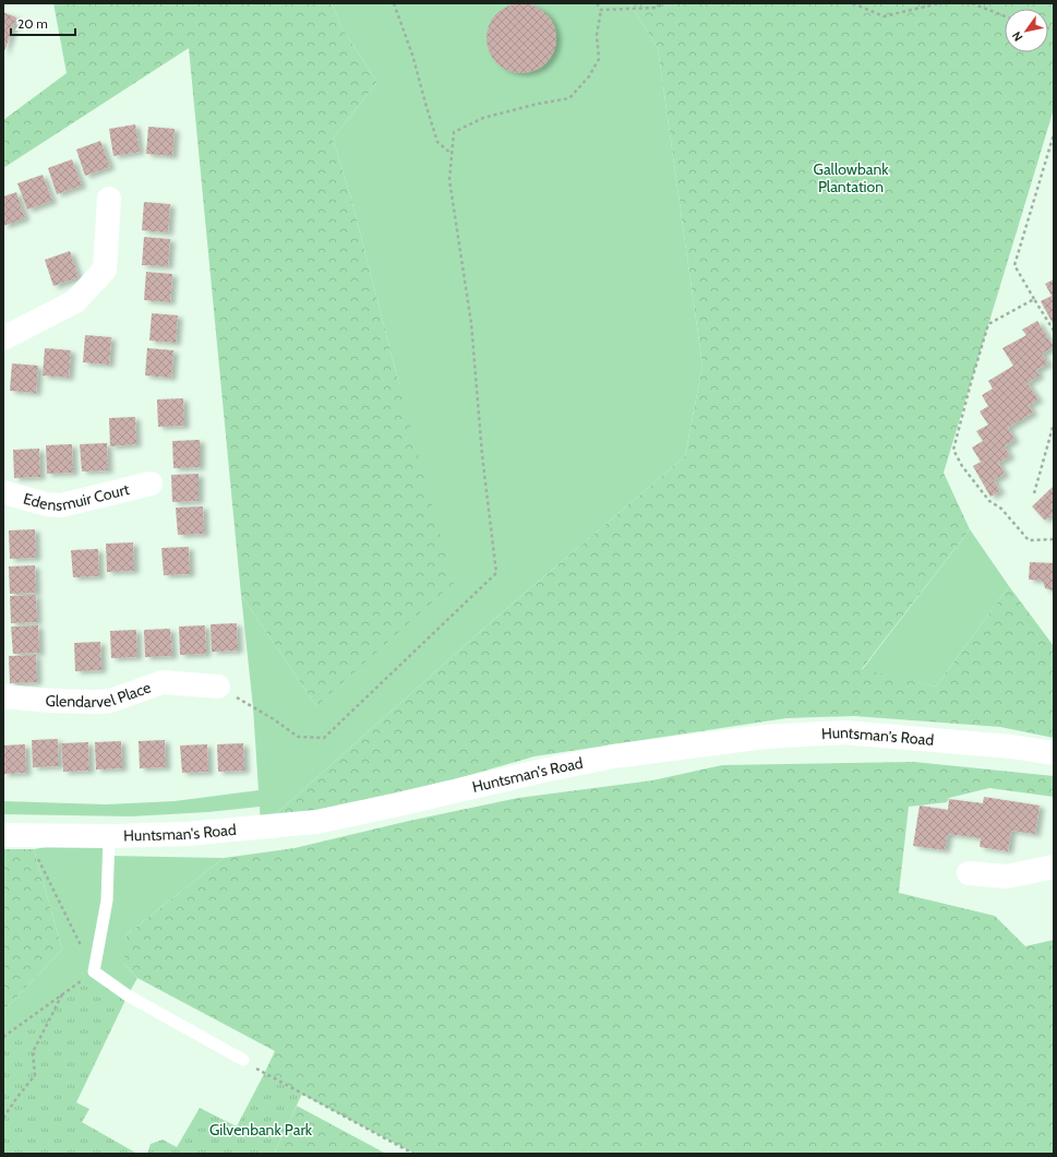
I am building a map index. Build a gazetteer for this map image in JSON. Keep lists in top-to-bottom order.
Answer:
{
  "streets": {
    "street": ["Edensmuir Court", "Glendarvel Place", "Huntsman's Road"]
  },
  "parks": ["Gallowbank Plantation", "Gilvenbank Park"],
  "scale_bar": "20 m",
  "north": "bottom left"
}
